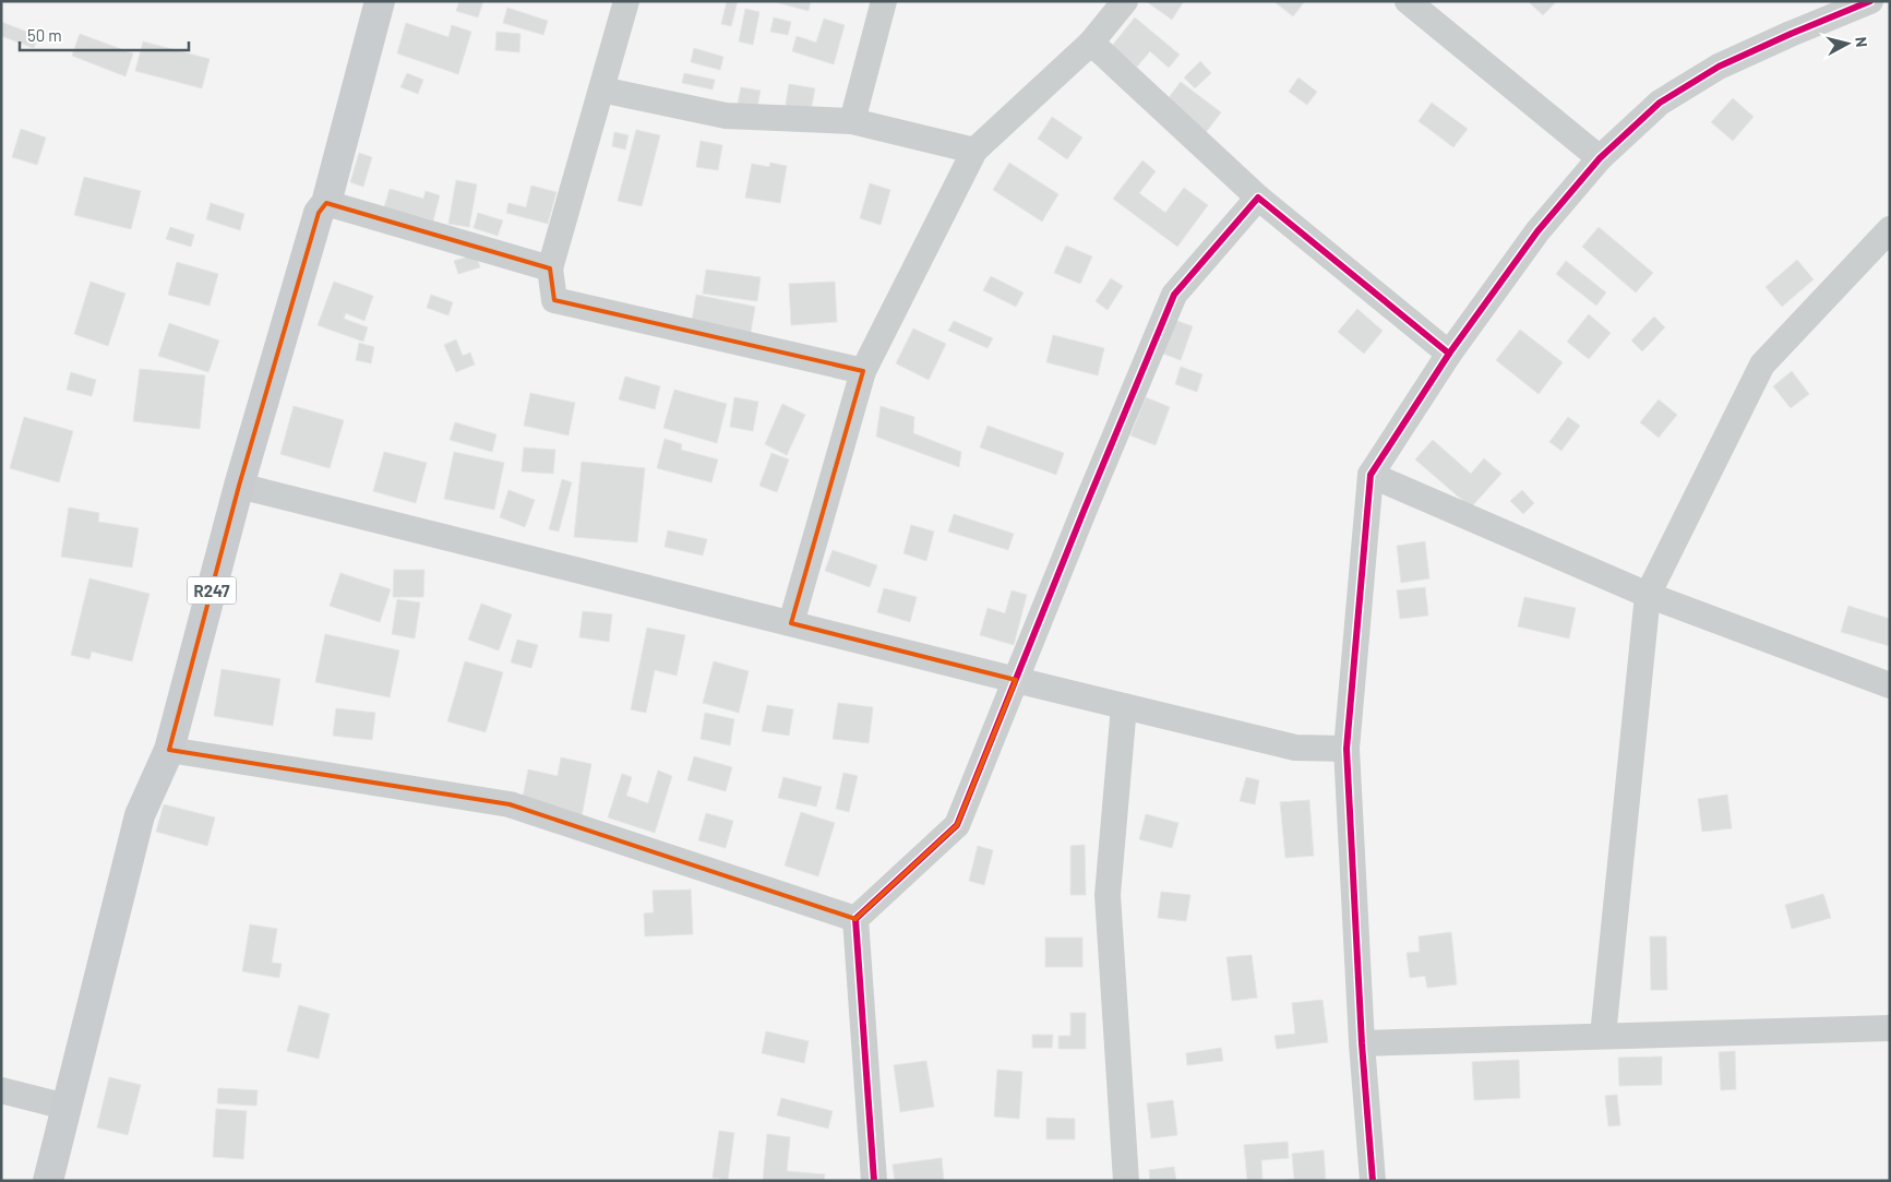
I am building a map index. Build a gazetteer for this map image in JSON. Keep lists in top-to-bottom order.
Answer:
{
  "streets": {
    "main road": ["R247"]
  },
  "scale_bar": "50 m",
  "north": "right"
}
